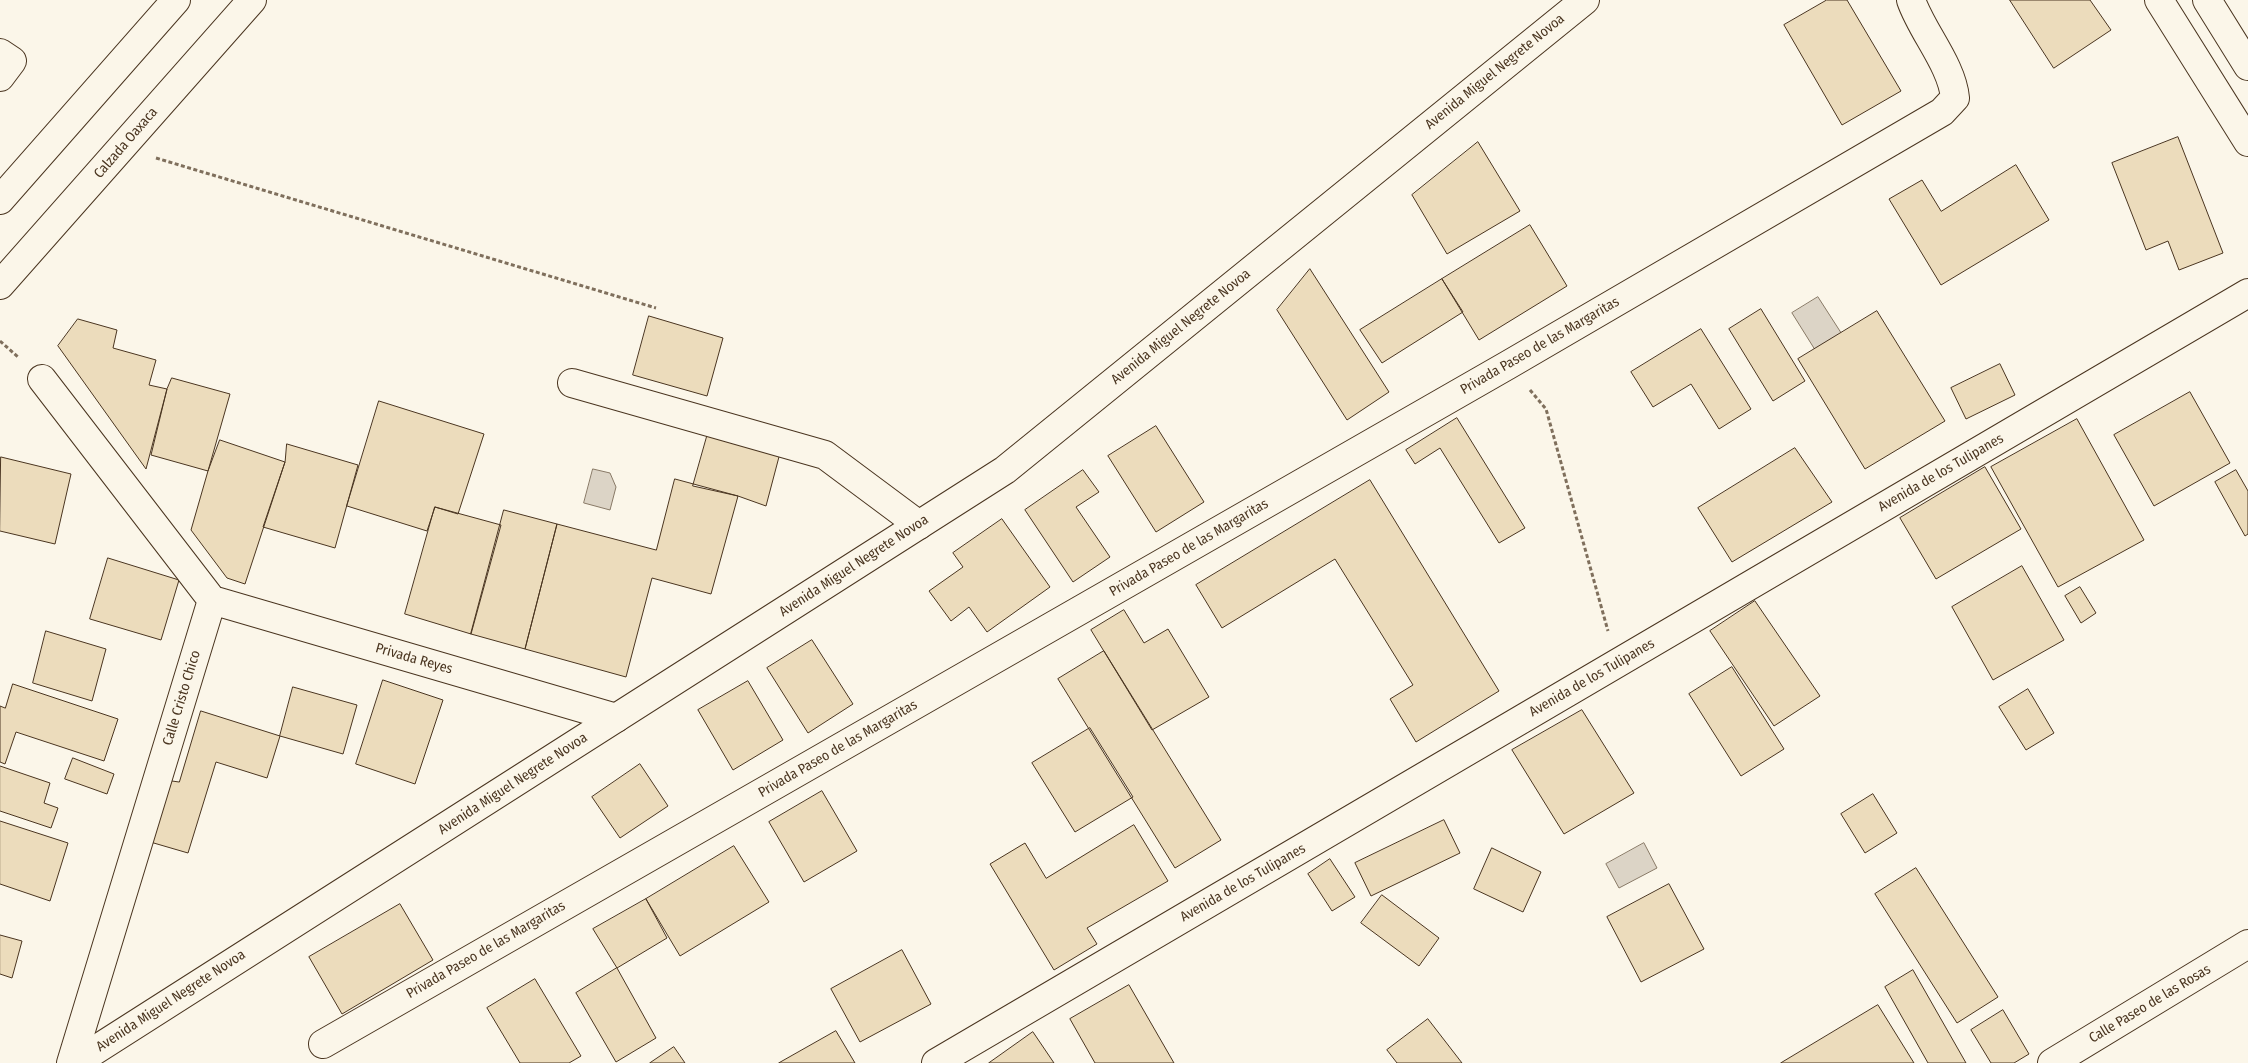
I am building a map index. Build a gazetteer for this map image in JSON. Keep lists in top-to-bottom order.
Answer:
{
  "streets": {
    "street": [
      "Avenida Miguel Negrete Novoa",
      "Calzada Oaxaca",
      "Privada Paseo de las Margaritas",
      "Avenida de los Tulipanes",
      "Privada Reyes",
      "Calle Cristo Chico",
      "Calle Paseo de las Rosas"
    ]
  },
  "crossings": [
    ["Avenida Miguel Negrete Novoa", "Privada Reyes"],
    ["Privada Reyes", "Calle Cristo Chico"]
  ]
}
